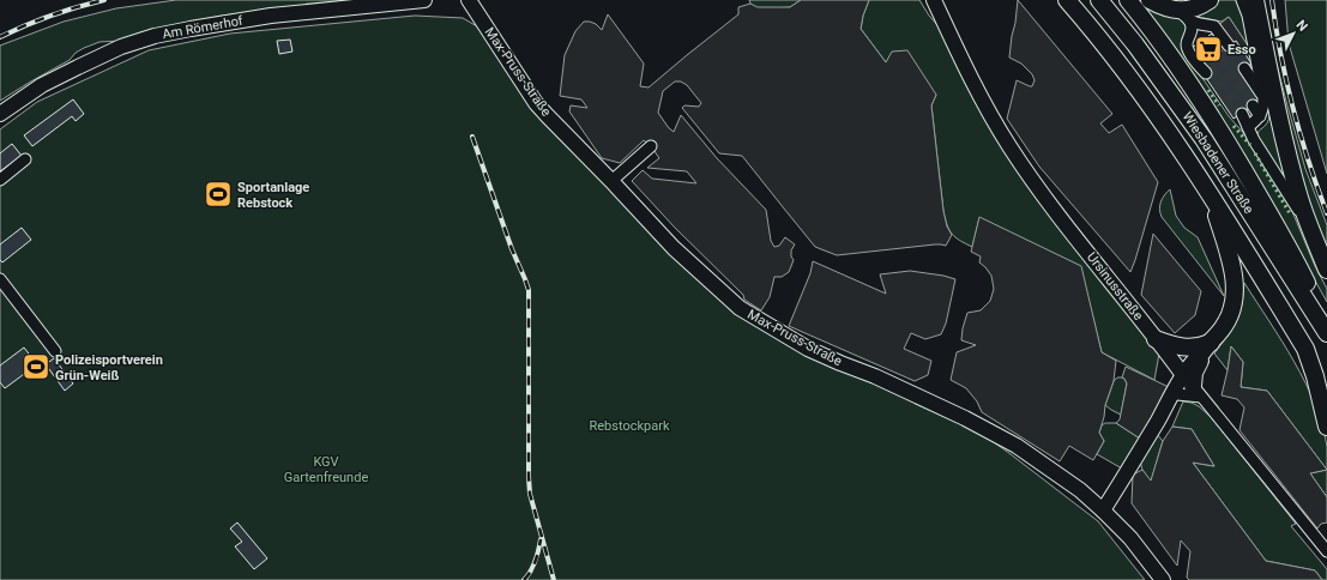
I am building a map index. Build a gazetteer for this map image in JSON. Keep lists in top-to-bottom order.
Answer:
{
  "streets": {
    "highway": ["Wiesbadener Straße"],
    "main road": ["Am Römerhof", "Max-Pruss-Straße", "Ursinusstraße"]
  },
  "parks": ["Rebstockpark", "KGV Gartenfreunde"],
  "places": {
    "supermarket": ["Esso"],
    "sports": ["Sportanlage Rebstock", "Polizeisportverein Grün-Weiß"]
  },
  "north": "top right"
}
